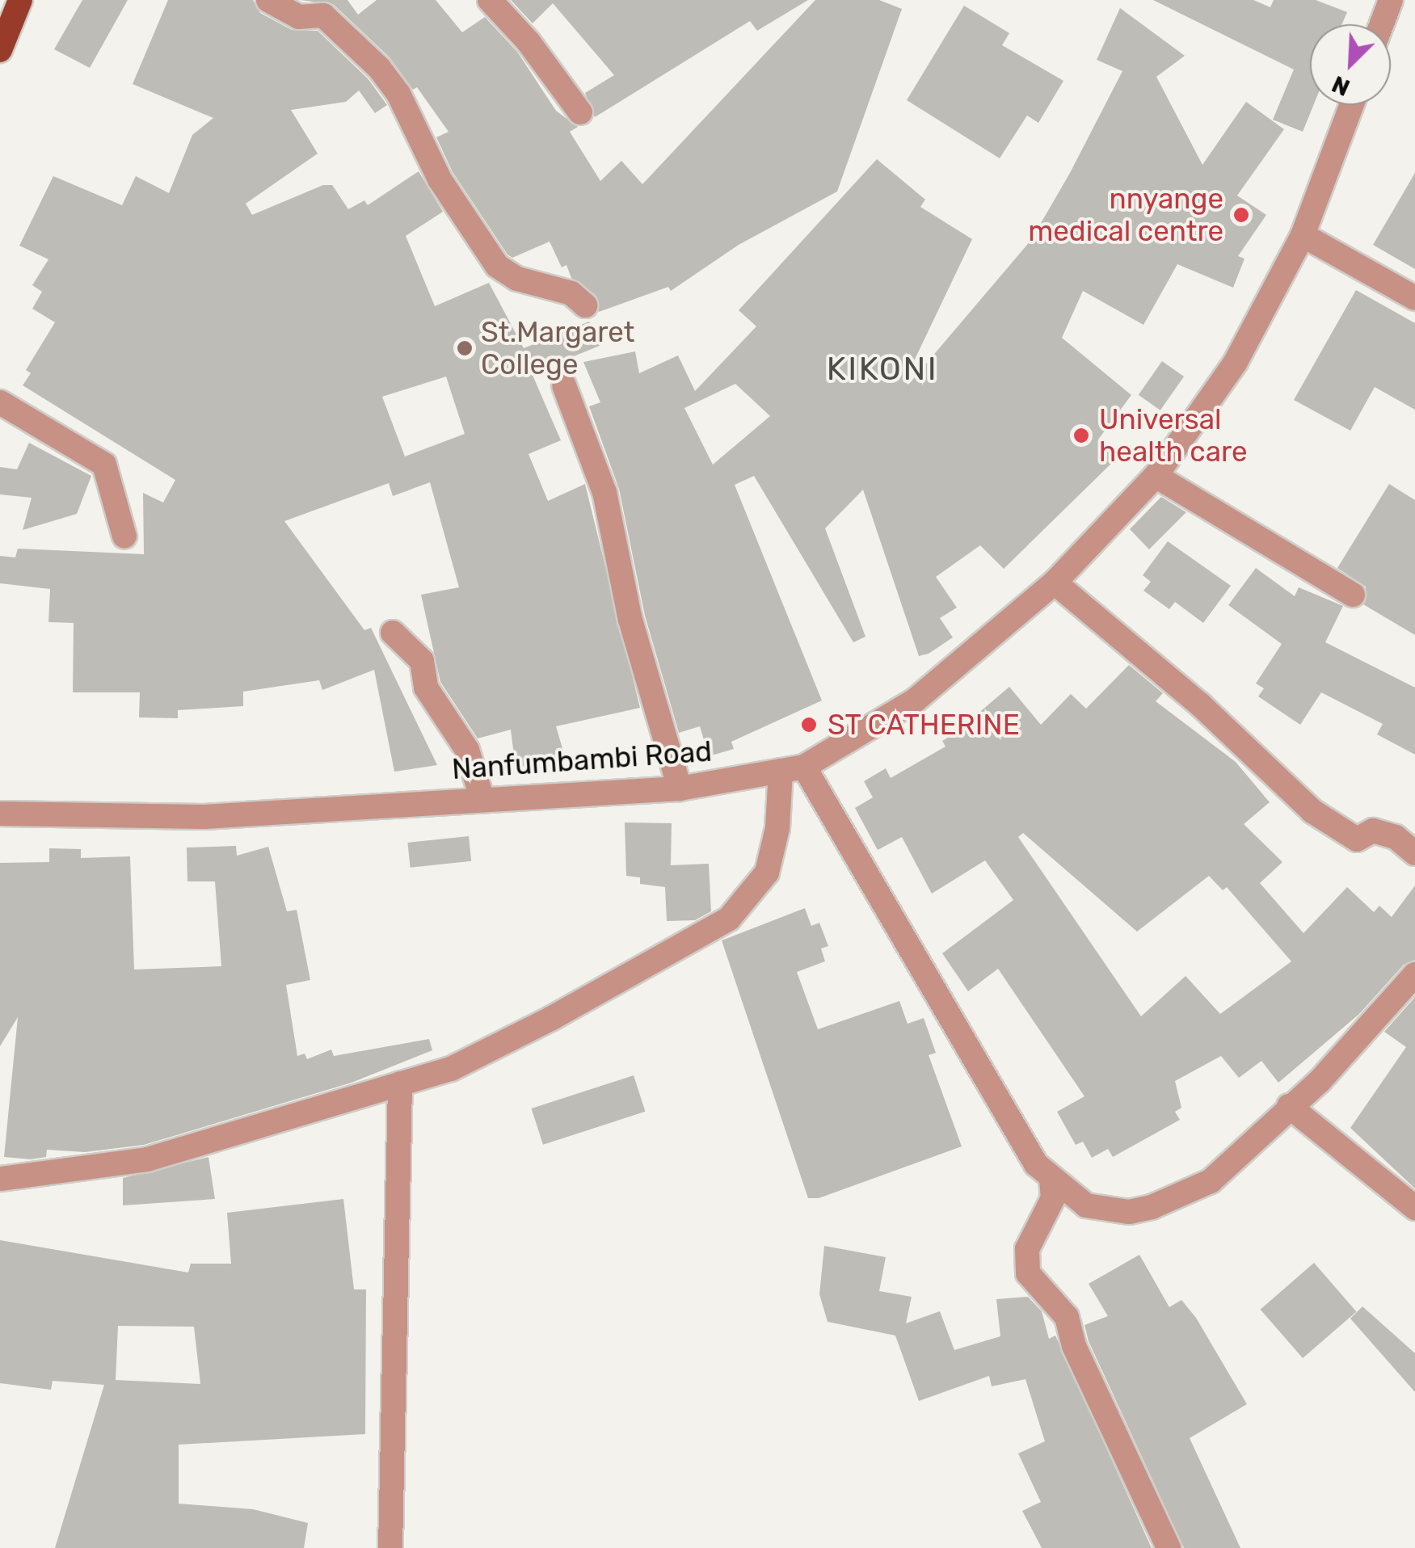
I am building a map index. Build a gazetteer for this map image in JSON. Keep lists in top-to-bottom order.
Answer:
{
  "streets": {
    "street": ["Nanfumbambi Road"]
  },
  "districts": ["KIKONI"],
  "places": [
    "nnyange medical centre",
    "St.Margaret College",
    "Universal health care",
    "ST CATHERINE"
  ],
  "north": "bottom left"
}
